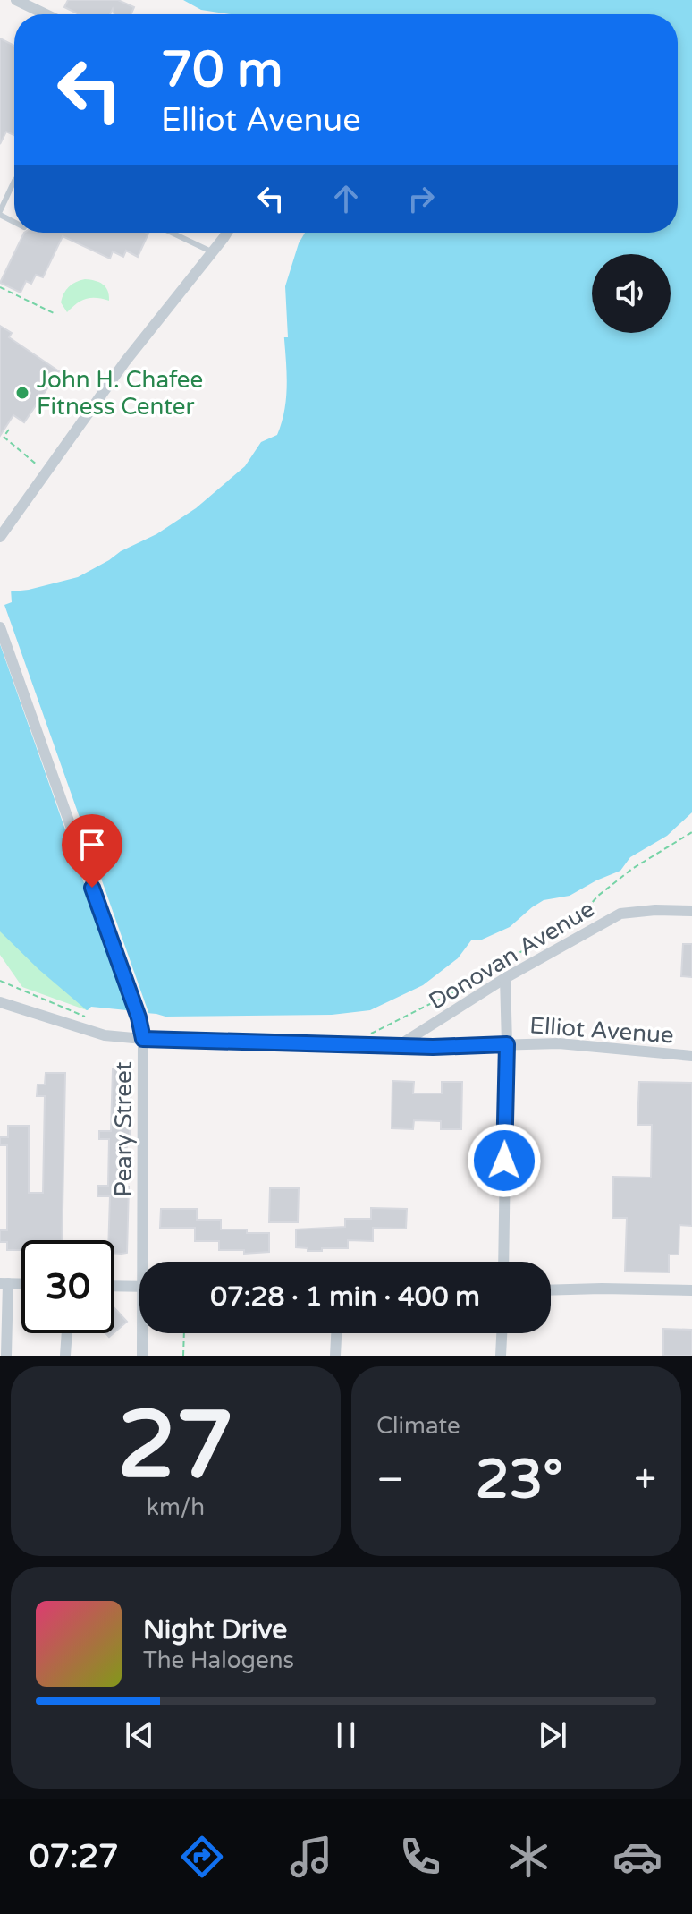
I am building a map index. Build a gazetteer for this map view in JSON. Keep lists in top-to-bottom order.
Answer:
{
  "streets": {
    "street": ["Donovan Avenue", "Elliot Avenue", "Peary Street"]
  },
  "crossings": [
    ["Donovan Avenue", "Elliot Avenue"],
    ["Elliot Avenue", "Peary Street"]
  ],
  "places": ["John H. Chafee Fitness Center"],
  "page": {
    "turn": ["70 m", "Elliot Avenue"],
    "limit": "30",
    "trip": "07:28 · 1 min · 400 m",
    "tile": [
      ["27", "km/h"],
      "Climate"
    ],
    "heat": ["−", "23°", "+"],
    "song": ["Night Drive", "The Halogens"],
    "tabs": "07:27"
  }
}
